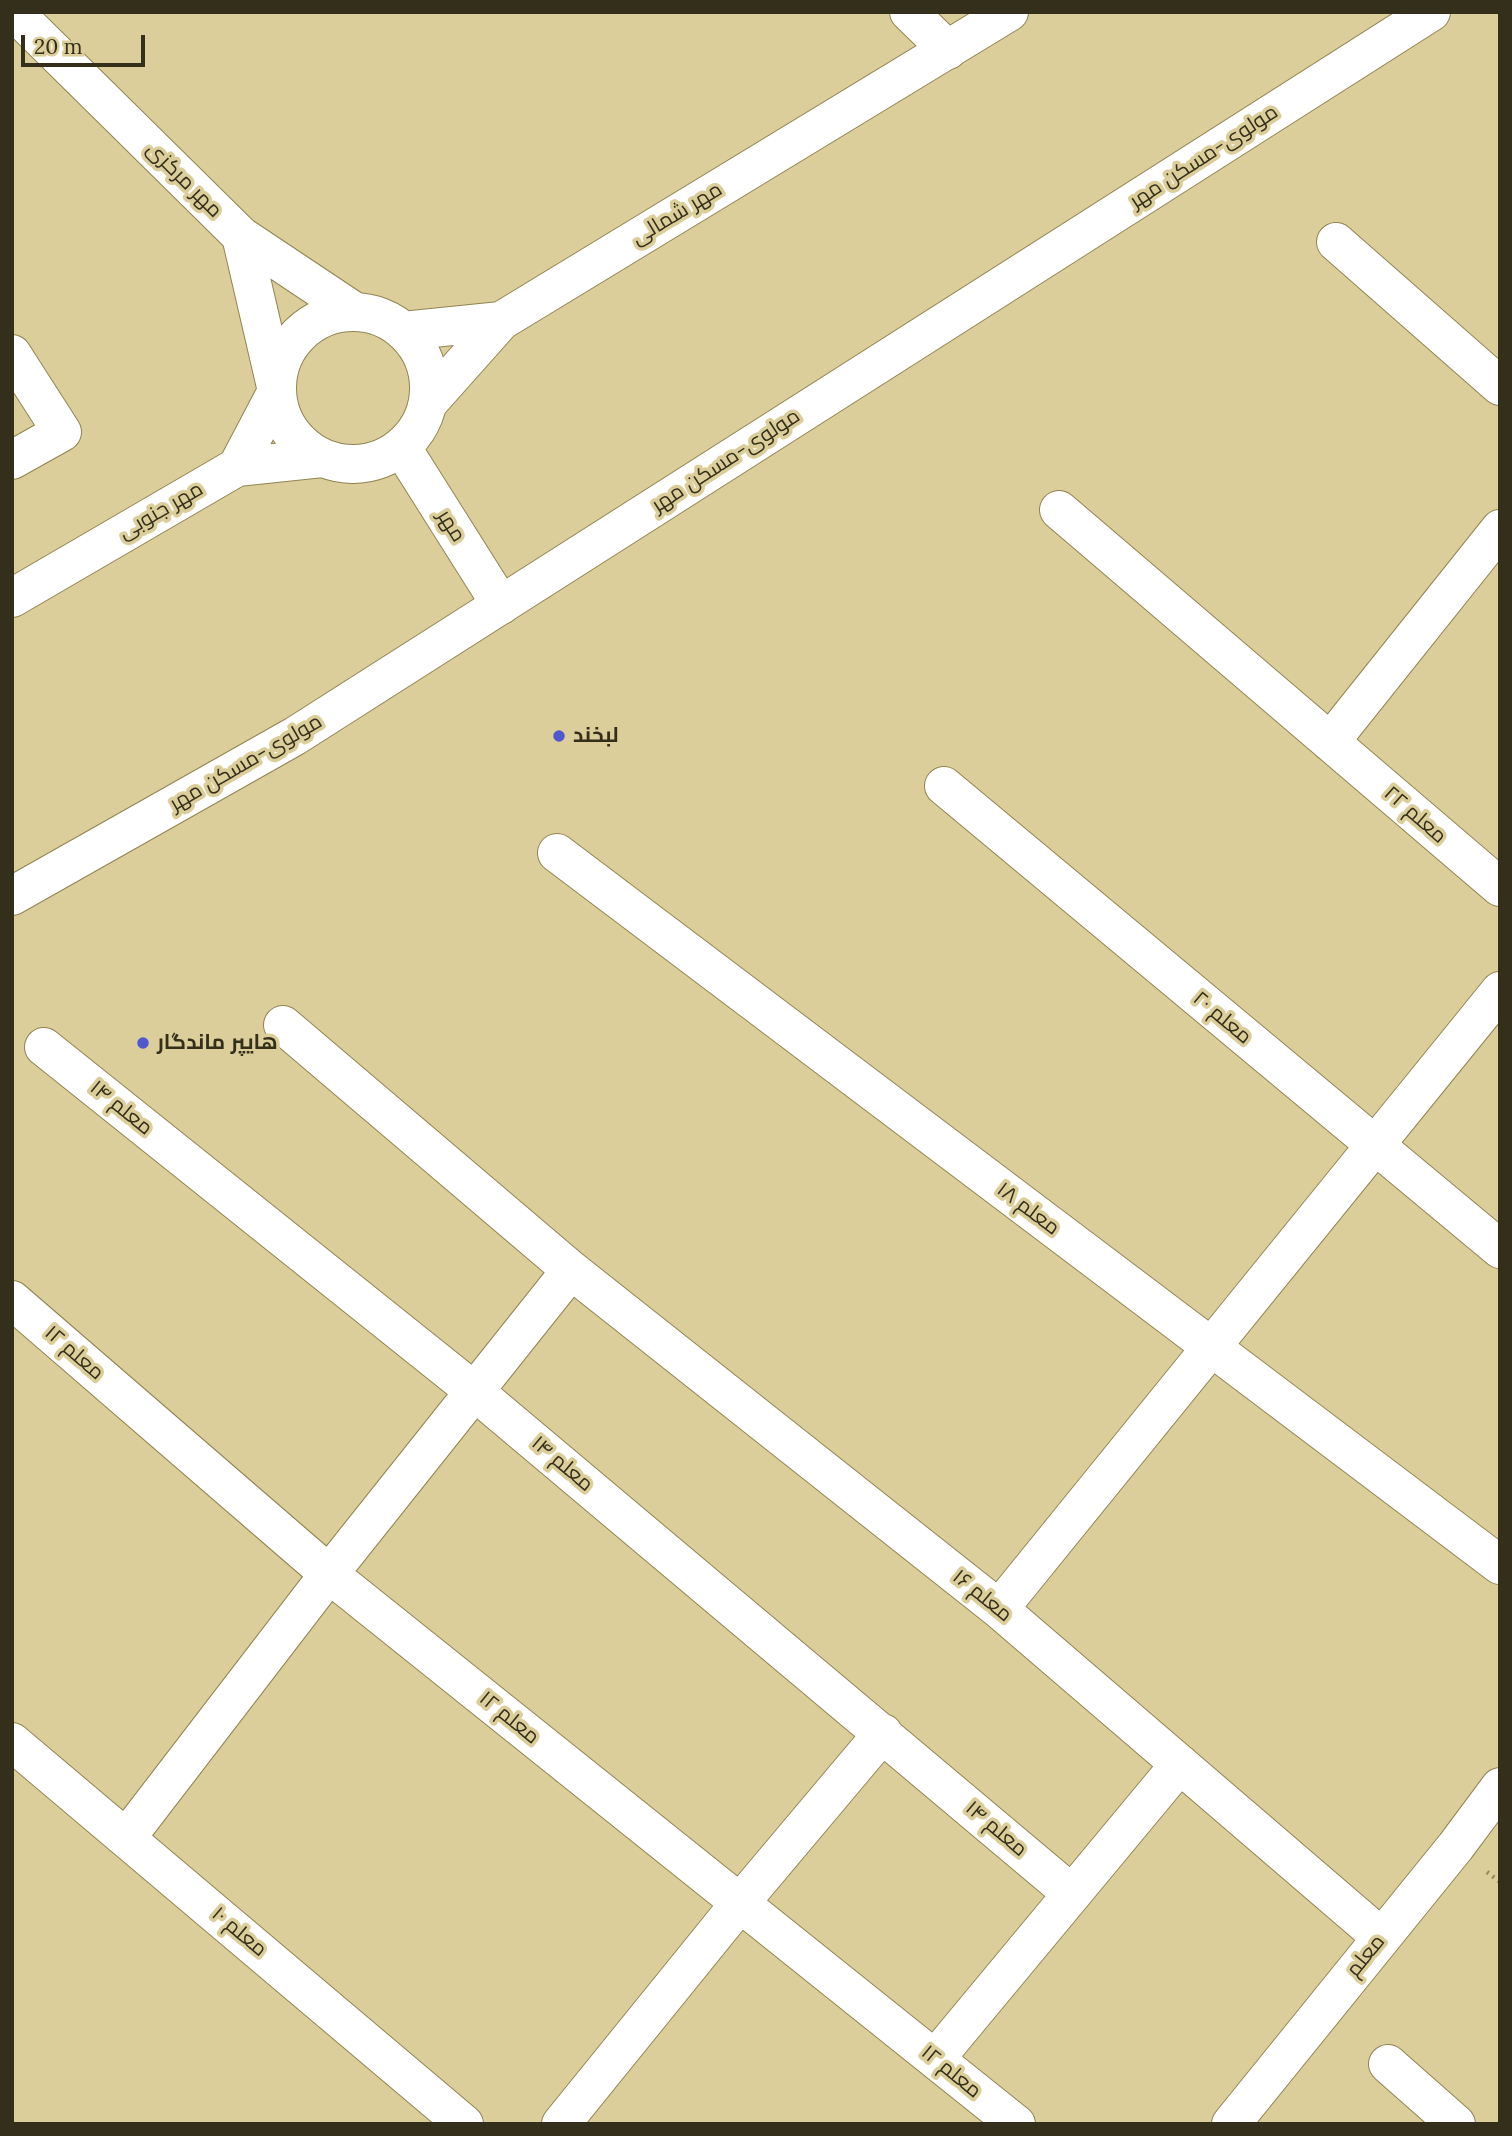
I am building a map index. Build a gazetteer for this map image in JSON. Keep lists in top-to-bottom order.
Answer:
{
  "streets": {
    "street": [
      "مولوی-مسکن مهر",
      "مهر مرکزی",
      "مهر شمالی",
      "مهر جنوبی",
      "مهر",
      "معلم ۲۲",
      "معلم ۲۰",
      "معلم ۱۴",
      "معلم ۱۸",
      "معلم ۱۲",
      "معلم ۱۶",
      "معلم ۱۰",
      "معلم"
    ]
  },
  "crossings": [
    ["مولوی-مسکن مهر", "مهر"],
    ["مهر مرکزی", "مهر شمالی"],
    ["مهر مرکزی", "مهر جنوبی"],
    ["مهر مرکزی", "مهر"],
    ["مهر شمالی", "مهر جنوبی"],
    ["مهر شمالی", "مهر"],
    ["مهر جنوبی", "مهر"],
    ["معلم ۱۶", "معلم"]
  ],
  "places": ["لبخند", "هایپر ماندگار"],
  "scale_bar": "20 m"
}
